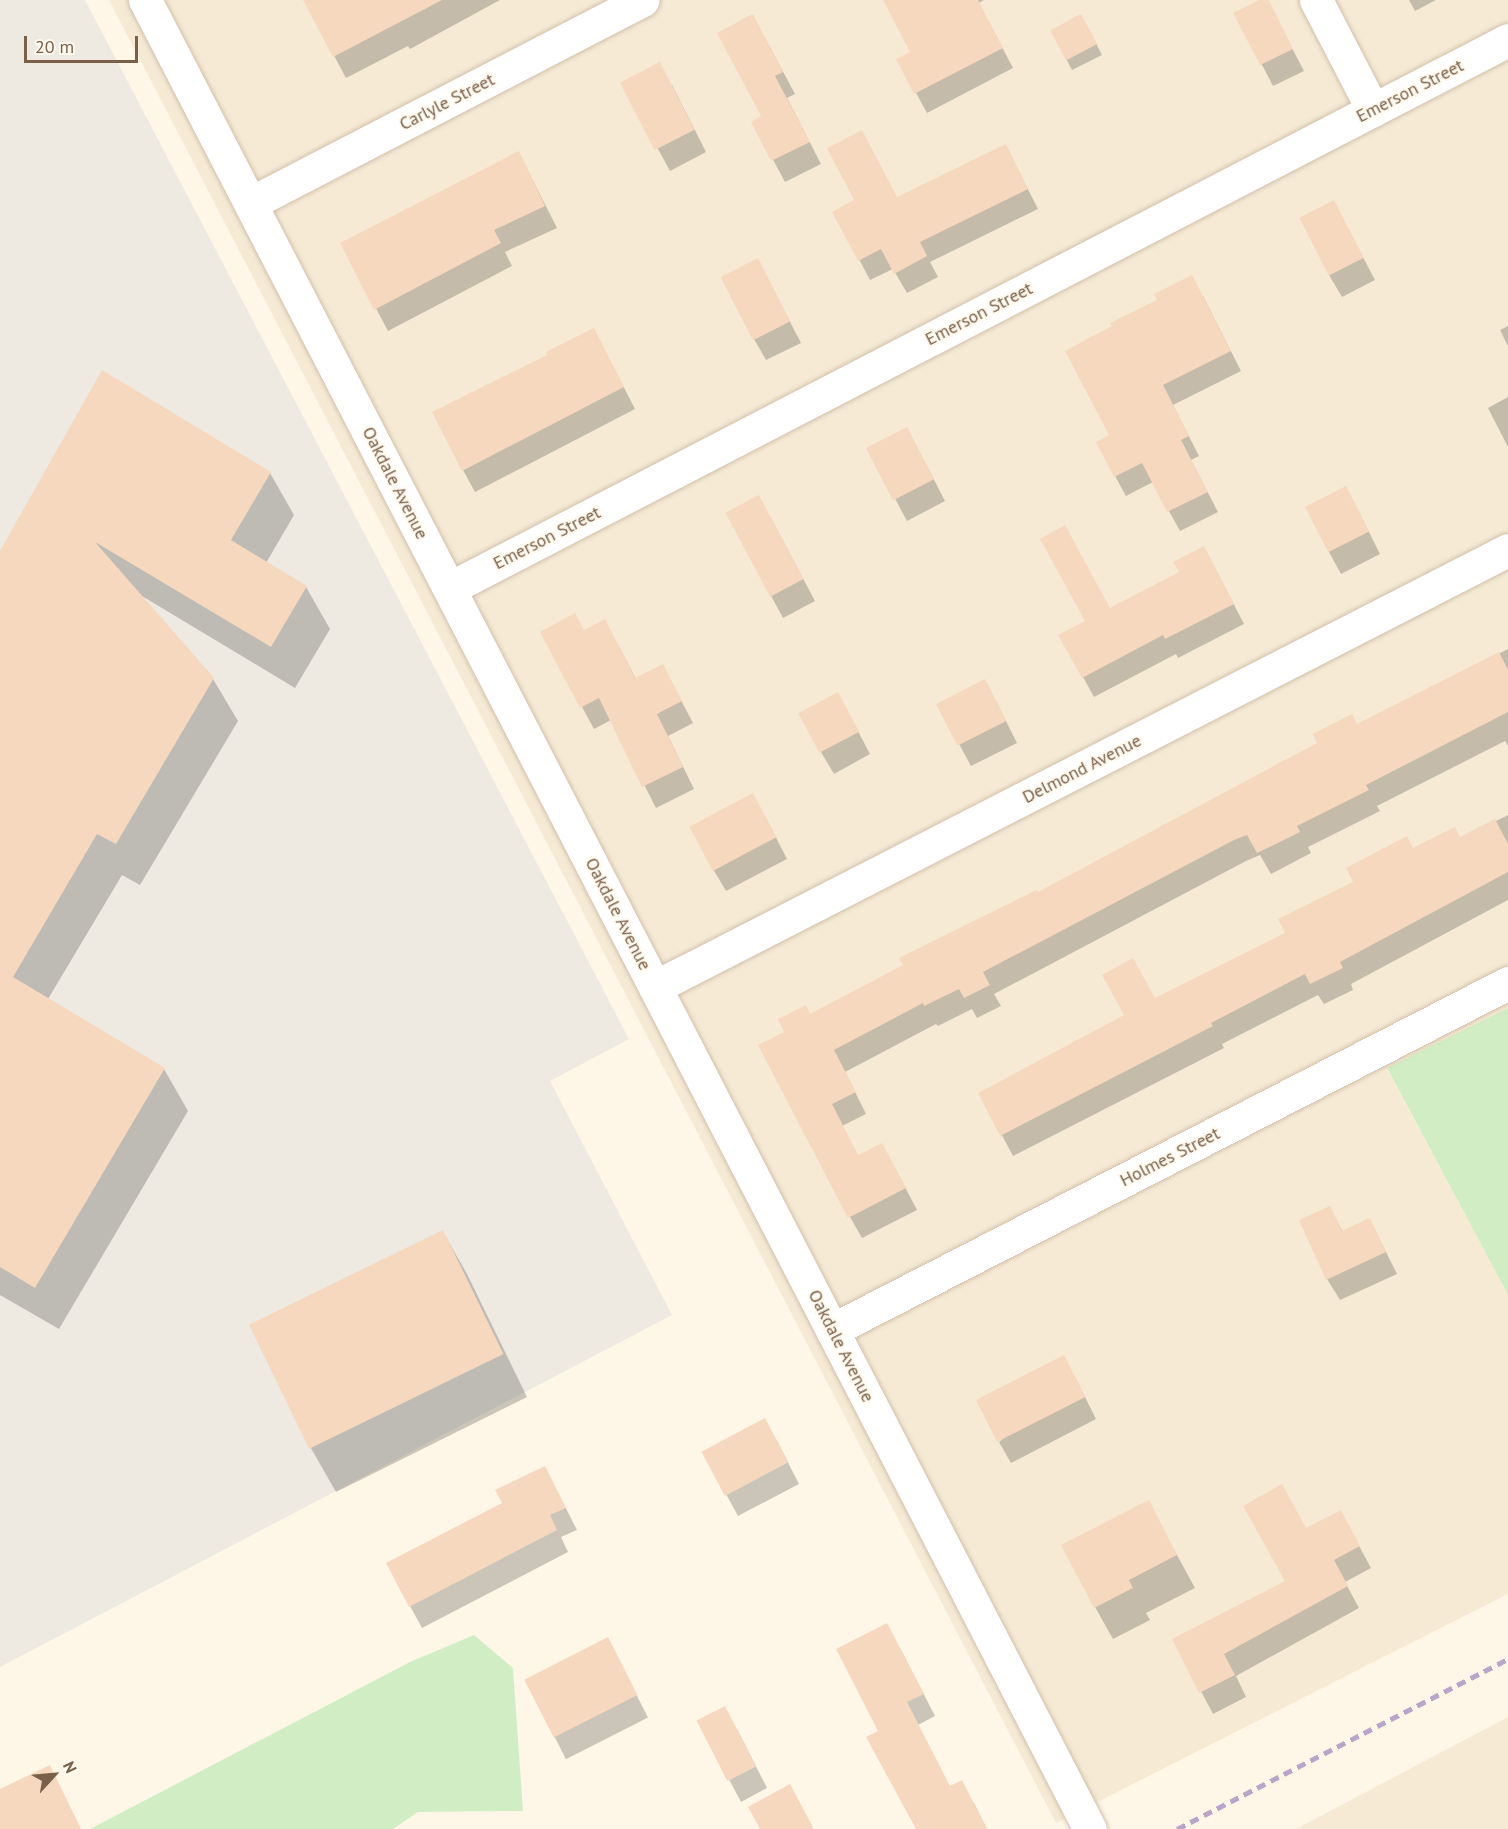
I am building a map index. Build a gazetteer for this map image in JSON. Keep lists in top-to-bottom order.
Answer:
{
  "streets": {
    "street": [
      "Emerson Street",
      "Carlyle Street",
      "Oakdale Avenue",
      "Delmond Avenue",
      "Holmes Street"
    ]
  },
  "crossings": [
    ["Emerson Street", "Oakdale Avenue"],
    ["Carlyle Street", "Oakdale Avenue"],
    ["Oakdale Avenue", "Delmond Avenue"],
    ["Oakdale Avenue", "Holmes Street"]
  ],
  "scale_bar": "20 m",
  "north": "top right"
}
